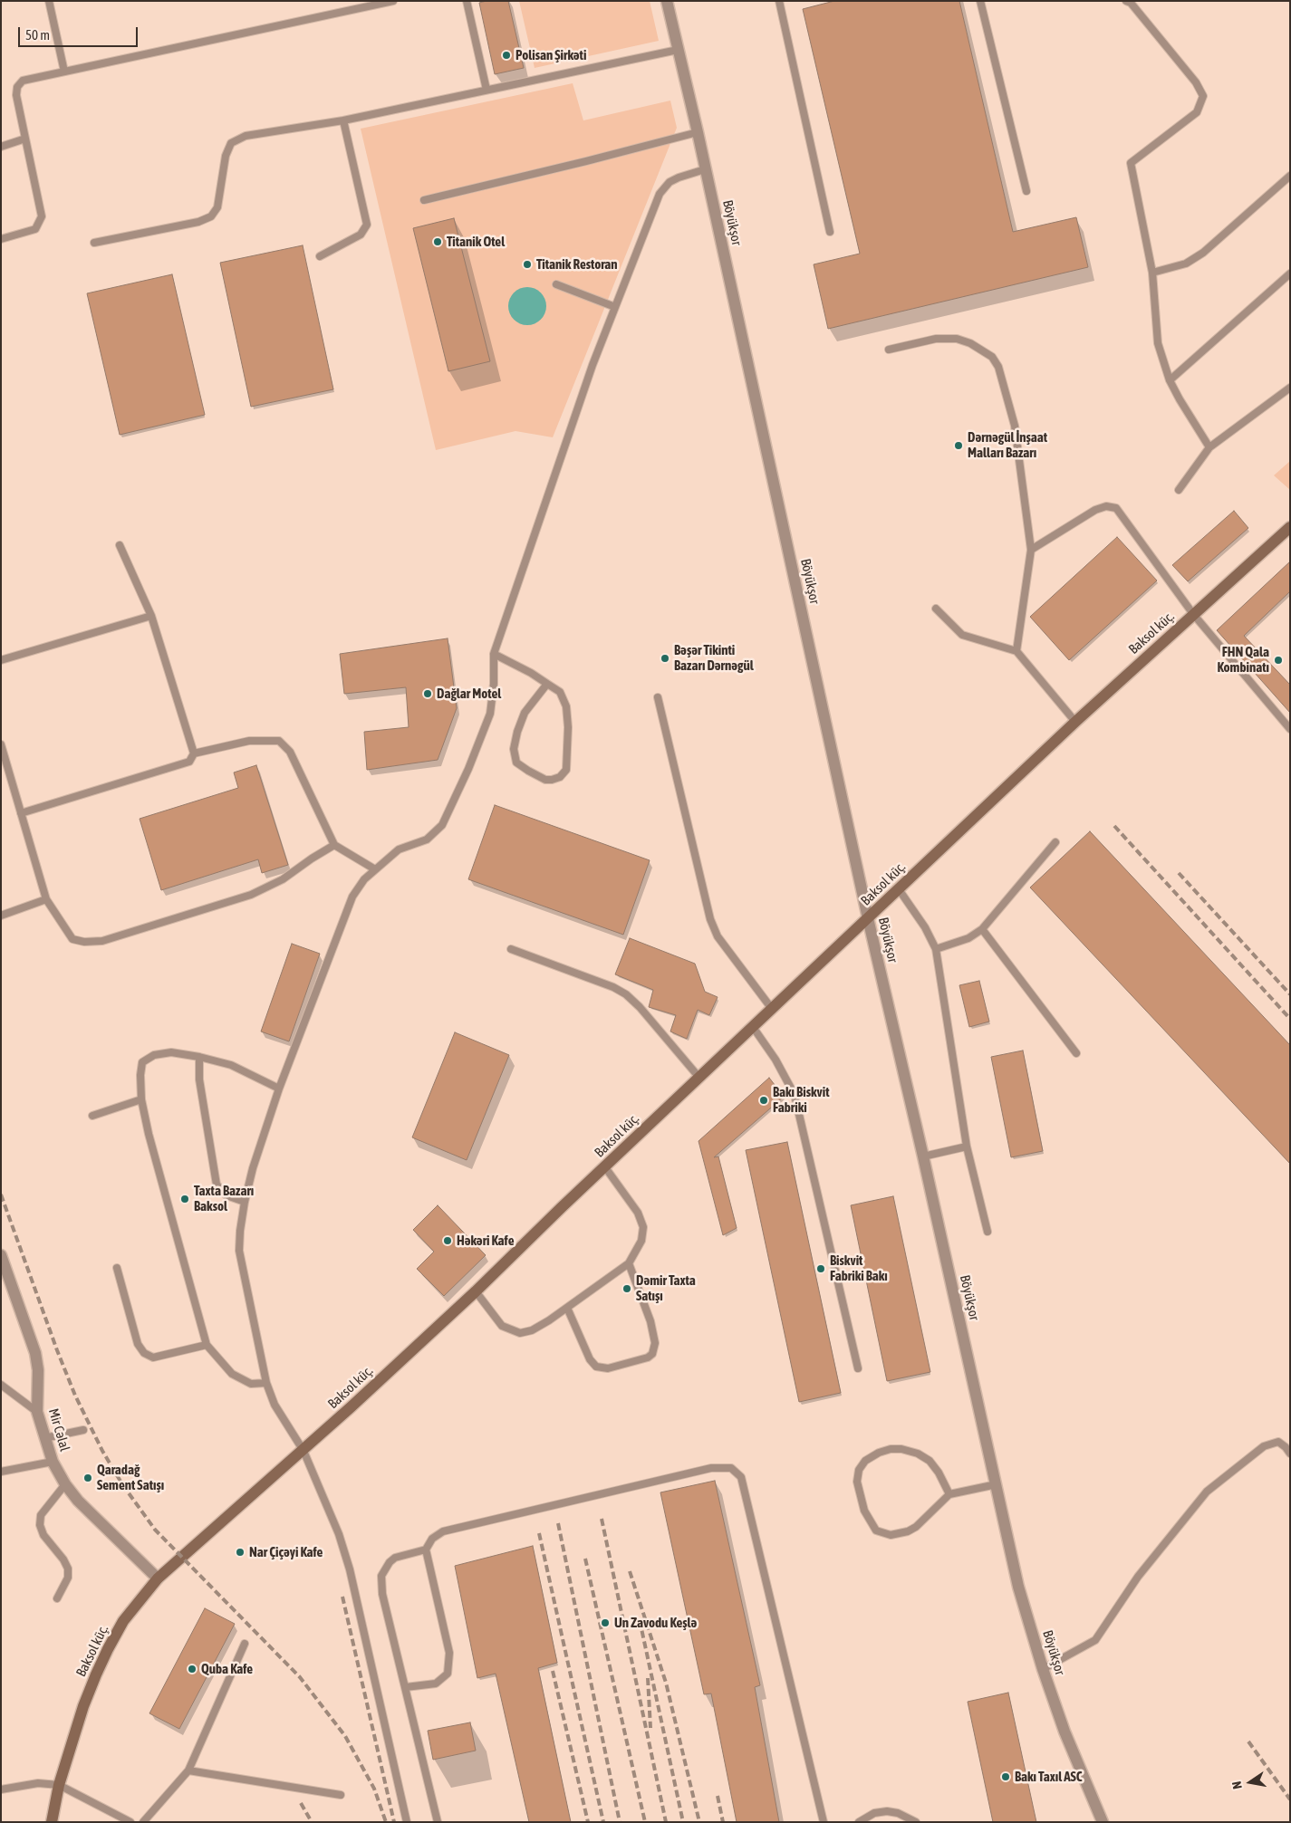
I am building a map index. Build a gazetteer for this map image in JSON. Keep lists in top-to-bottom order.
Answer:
{
  "streets": {
    "main road": ["Baksol küç."],
    "street": ["Böyükşor", "Mir Cəlal"]
  },
  "crossings": [
    ["Böyükşor", "Baksol küç."],
    ["Baksol küç.", "Mir Cəlal"]
  ],
  "places": [
    "Polisan Şirkəti",
    "Titanik Otel",
    "Titanik Restoran",
    "Dərnəgül İnşaat Malları Bazarı",
    "Bəşər Tikinti Bazarı Dərnəgül",
    "FHN Qala Kombinatı",
    "Dağlar Motel",
    "Bakı Biskvit Fabriki",
    "Taxta Bazarı Baksol",
    "Həkəri Kafe",
    "Biskvit Fabriki Bakı",
    "Dəmir Taxta Satışı",
    "Qaradağ Sement Satışı",
    "Nar Çiçəyi Kafe",
    "Un Zavodu Keşlə",
    "Quba Kafe",
    "Bakı Taxıl ASC"
  ],
  "scale_bar": "50 m",
  "north": "left"
}
